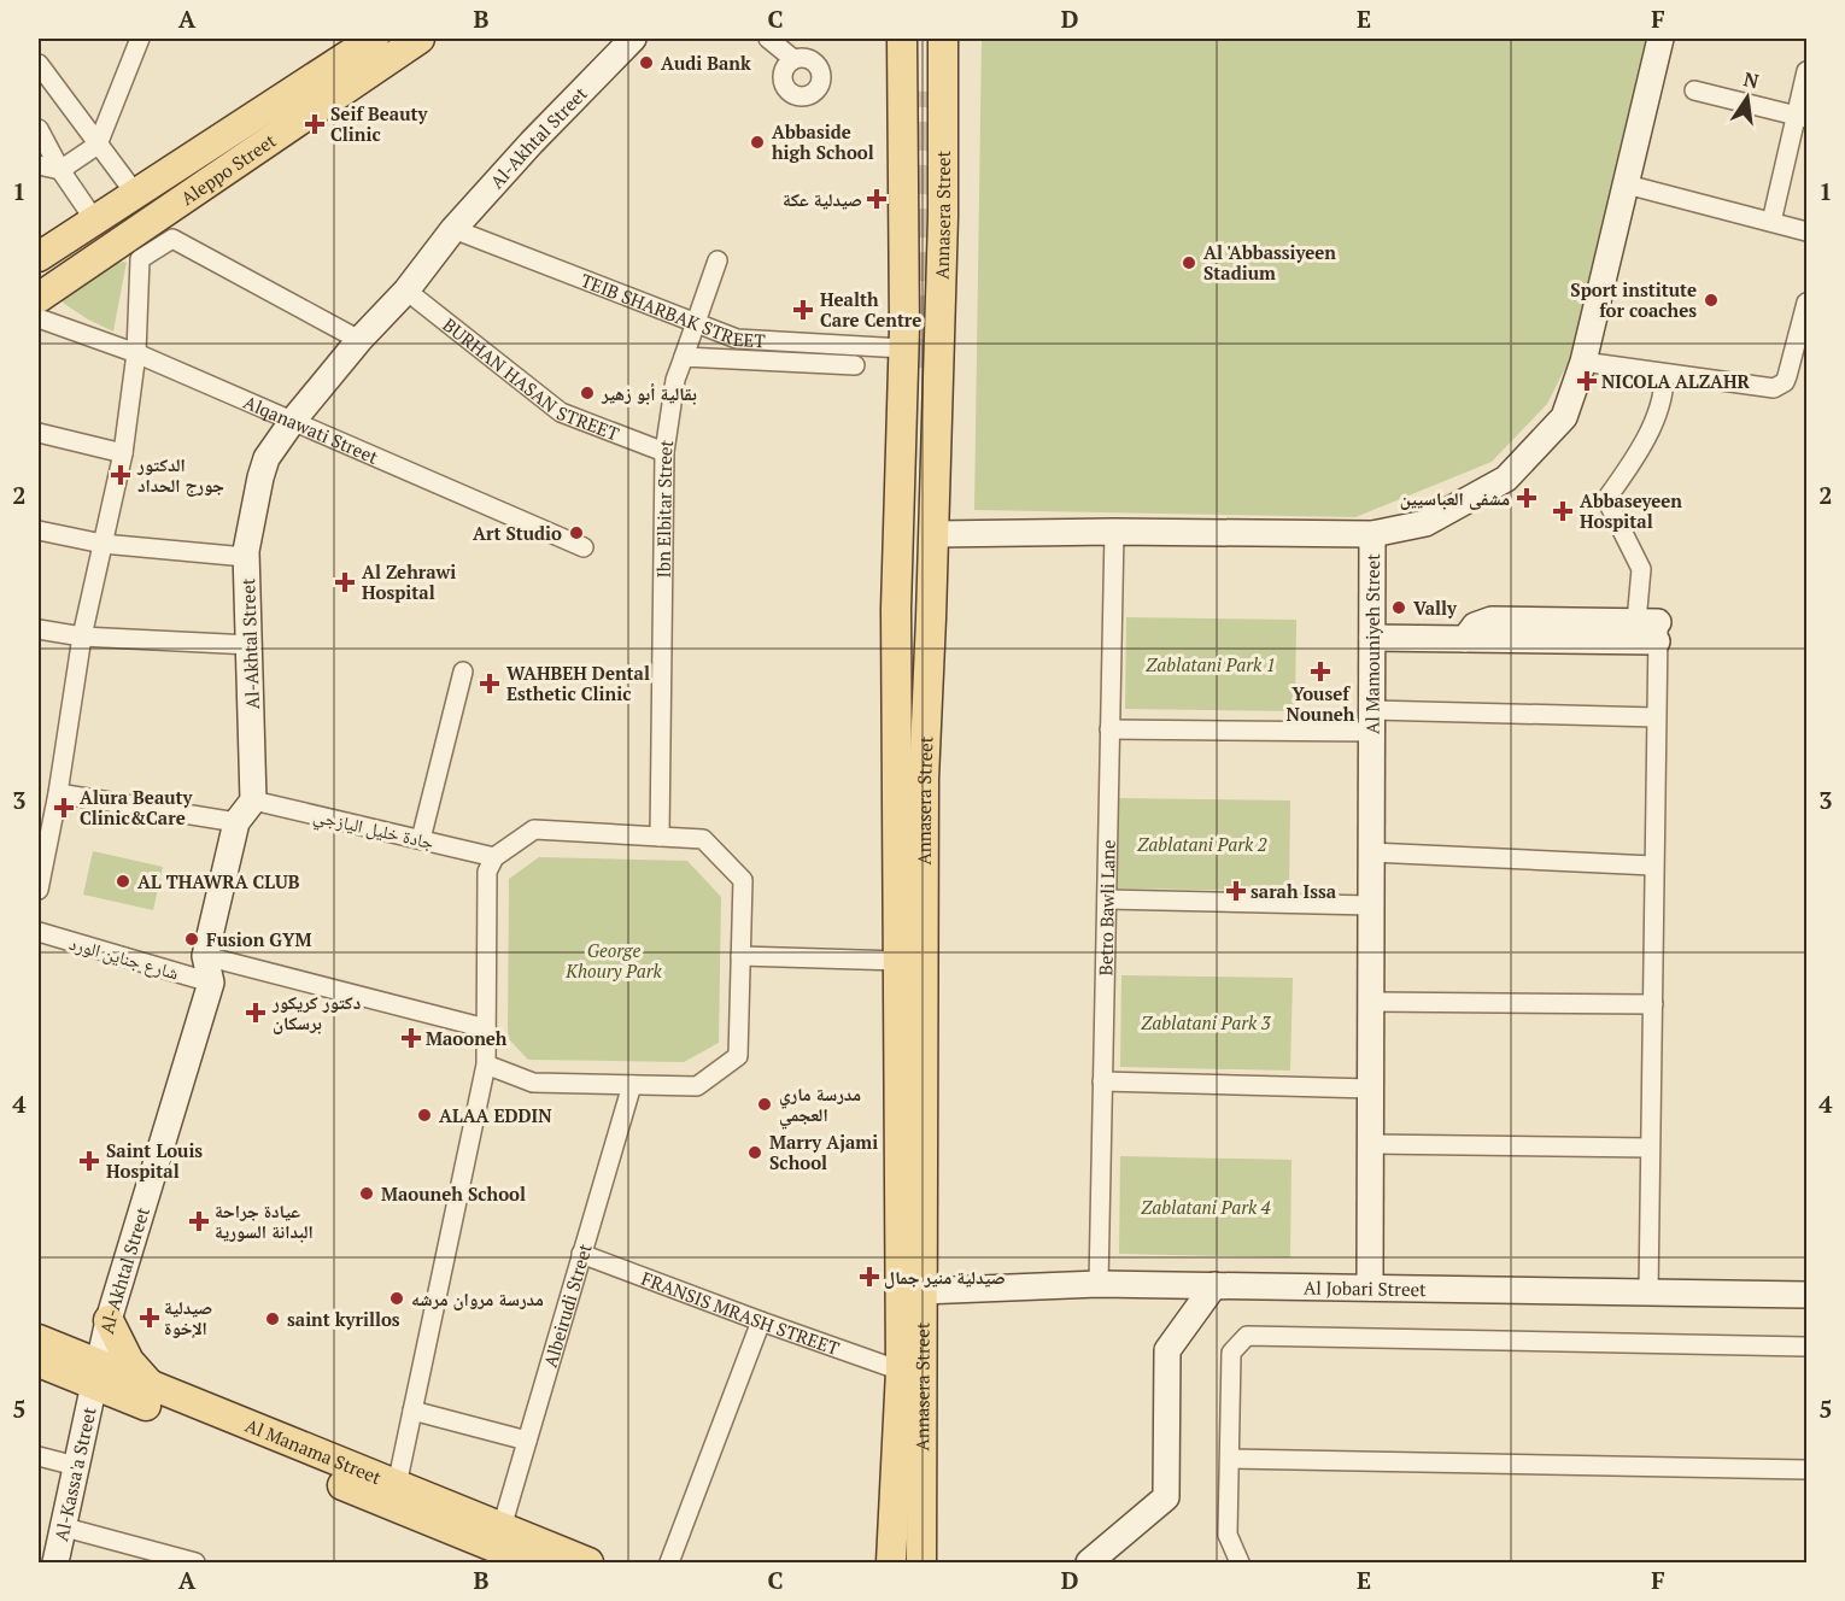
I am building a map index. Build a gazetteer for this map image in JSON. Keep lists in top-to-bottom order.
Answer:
{
  "streets": {
    "main road": [
      "Al-Akhtal Street",
      "Aleppo Street",
      "Annasera Street",
      "Al Mamouniyeh Street",
      "Al Jobari Street",
      "Al Manama Street",
      "Al-Kassa'a Street"
    ],
    "street": [
      "TEIB SHARBAK STREET",
      "BURHAN HASAN STREET",
      "Alqanawati Street",
      "Ibn Elbitar Street",
      "جادة خليل اليازجي",
      "Betro Bawli Lane",
      "شارع جناين الورد",
      "Albeirudi Street",
      "FRANSIS MRASH STREET"
    ]
  },
  "crossings": [
    ["Al-Akhtal Street", "TEIB SHARBAK STREET"],
    ["Al-Akhtal Street", "BURHAN HASAN STREET"],
    ["Al-Akhtal Street", "Alqanawati Street"],
    ["Al-Akhtal Street", "جادة خليل اليازجي"],
    ["Al-Akhtal Street", "شارع جناين الورد"],
    ["Al-Akhtal Street", "Al Manama Street"],
    ["Al-Akhtal Street", "Al-Kassa'a Street"],
    ["Annasera Street", "TEIB SHARBAK STREET"],
    ["Annasera Street", "Al Jobari Street"],
    ["Annasera Street", "FRANSIS MRASH STREET"],
    ["TEIB SHARBAK STREET", "Ibn Elbitar Street"],
    ["BURHAN HASAN STREET", "Ibn Elbitar Street"],
    ["Al Mamouniyeh Street", "Al Jobari Street"],
    ["Betro Bawli Lane", "Al Jobari Street"],
    ["Albeirudi Street", "FRANSIS MRASH STREET"],
    ["Albeirudi Street", "Al Manama Street"],
    ["Al Manama Street", "Al-Kassa'a Street"]
  ],
  "parks": [
    "Zablatani Park 1",
    "Zablatani Park 2",
    "George Khoury Park",
    "Zablatani Park 3",
    "Zablatani Park 4"
  ],
  "places": {
    "other": [
      "Audi Bank",
      "Abbaside high School",
      "Al 'Abbassiyeen Stadium",
      "Sport institute for coaches",
      "بقالية أبو زهير",
      "Art Studio",
      "Vally",
      "AL THAWRA CLUB",
      "Fusion GYM",
      "مدرسة ماري العجمي",
      "ALAA EDDIN",
      "Marry Ajami School",
      "Maouneh School",
      "مدرسة مروان مرشه",
      "saint kyrillos"
    ],
    "health": [
      "Seif Beauty Clinic",
      "صيدلية عكة",
      "Health Care Centre",
      "NICOLA ALZAHR",
      "الدكتور جورج الحداد",
      "مشفى العباسيين",
      "Abbaseyeen Hospital",
      "Al Zehrawi Hospital",
      "Yousef Nouneh",
      "WAHBEH Dental Esthetic Clinic",
      "Alura Beauty Clinic&Care",
      "sarah Issa",
      "دكتور كريكور برسكان",
      "Maooneh",
      "Saint Louis Hospital",
      "عيادة جراحة البدانة السورية",
      "صيدلية منير جمال",
      "صيدلية الإخوة"
    ]
  },
  "north": "top",
  "grid": {
    "columns": [
      "A",
      "B",
      "C",
      "D",
      "E",
      "F"
    ],
    "rows": [
      "1",
      "2",
      "3",
      "4",
      "5"
    ]
  }
}
